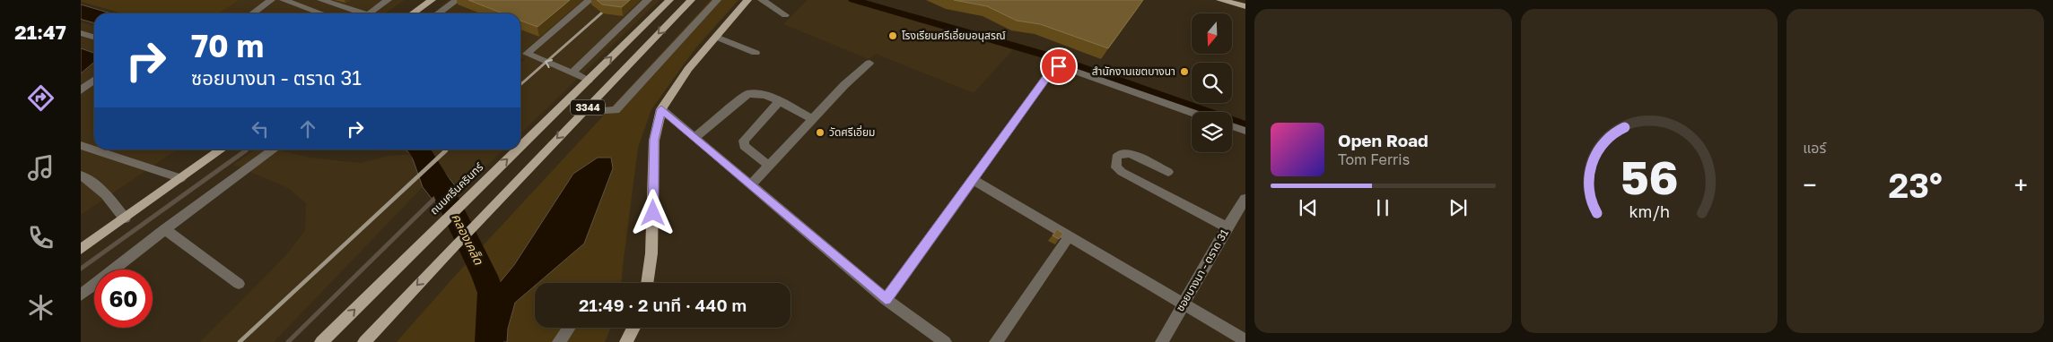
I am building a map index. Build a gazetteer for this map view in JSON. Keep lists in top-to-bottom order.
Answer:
{
  "streets": {
    "main road": ["3344", "ถนนศรีนครินทร์"],
    "street": ["ซอยบางนา - ตราด 31"]
  },
  "water": ["คลองเคล็ด"],
  "places": ["โรงเรียนศรีเอี่ยมอนุสรณ์", "สำนักงานเขตบางนา", "วัดศรีเอี่ยม"],
  "north": "bottom",
  "page": {
    "tabs": "21:47",
    "tile": "แอร์",
    "turn": ["70 m", "ซอยบางนา - ตราด 31"],
    "song": ["Open Road", "Tom Ferris"],
    "heat": ["−", "23°", "+"],
    "limit": "60",
    "trip": "21:49 · 2 นาที · 440 m",
    "gauge": ["56", "km/h"]
  }
}
